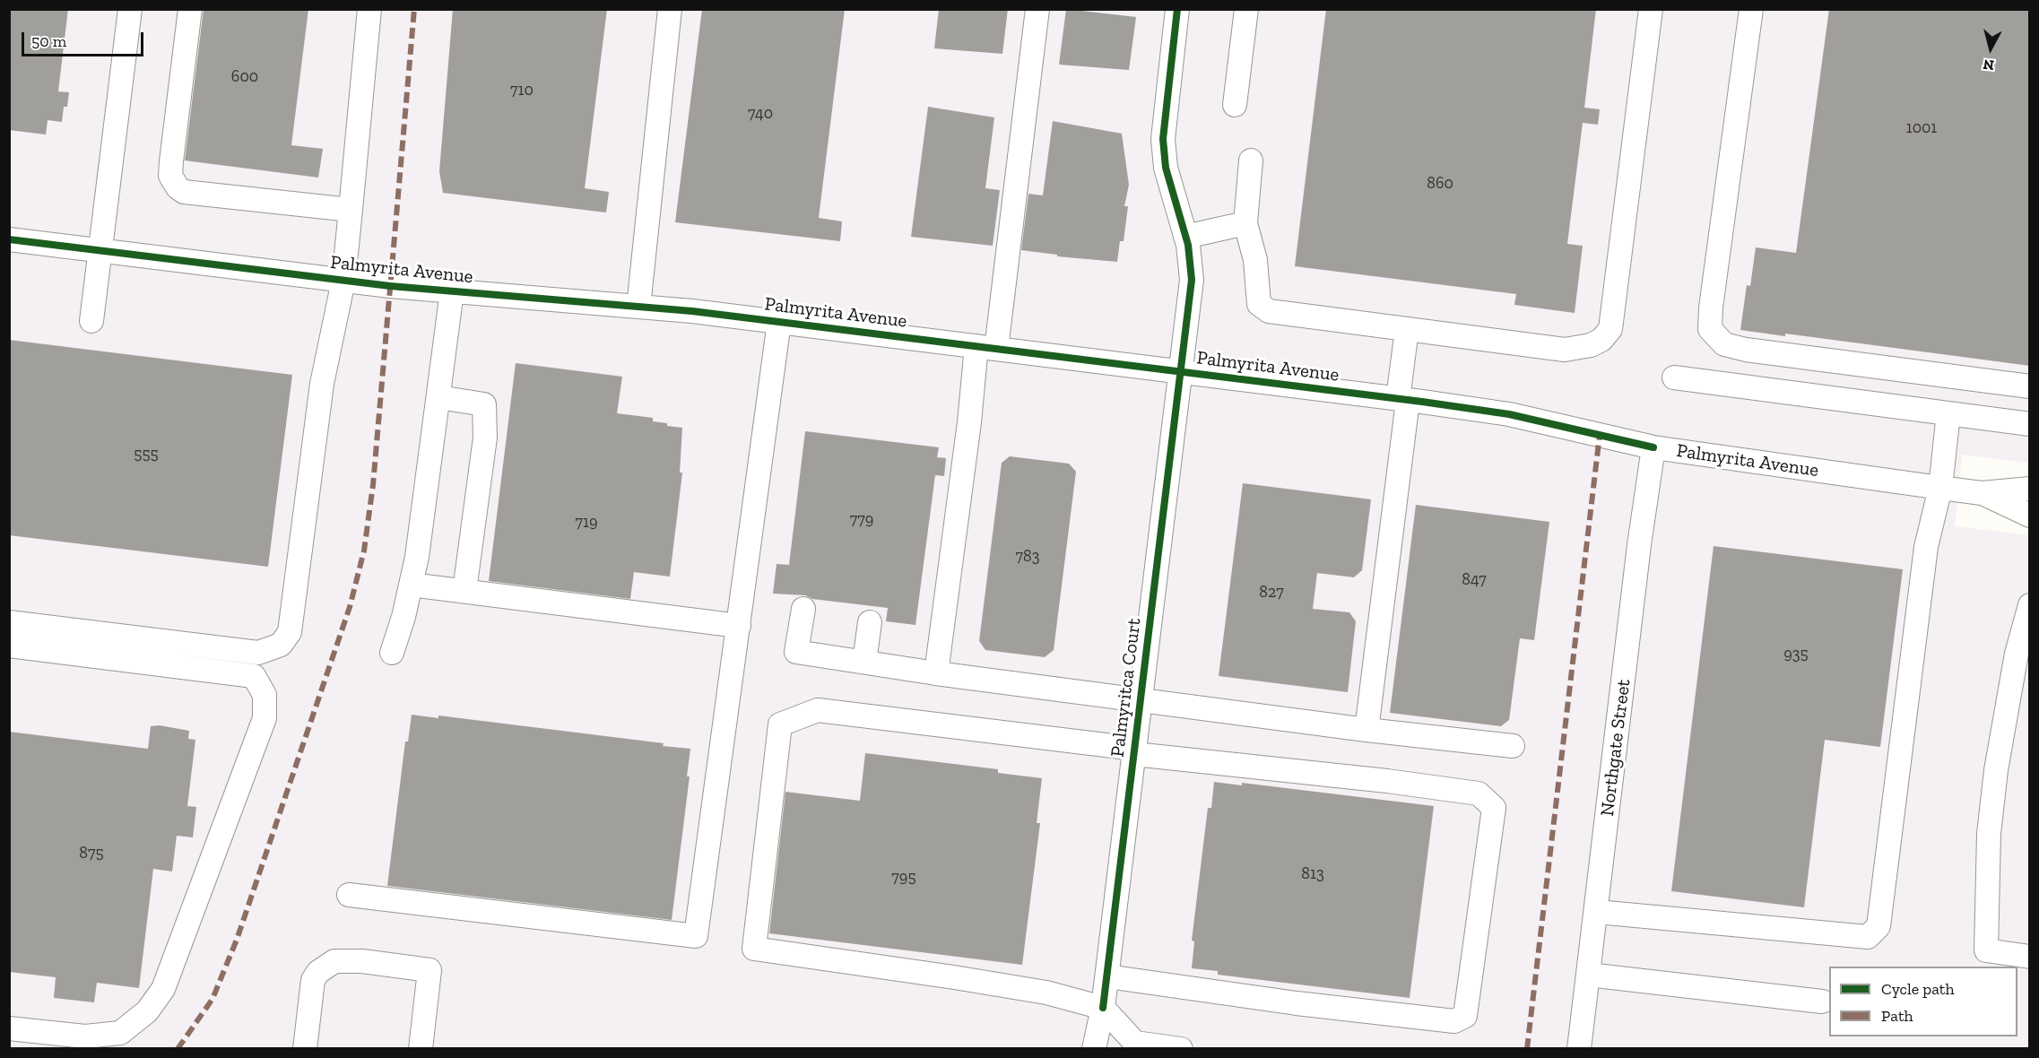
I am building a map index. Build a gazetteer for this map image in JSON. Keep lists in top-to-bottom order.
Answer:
{
  "streets": {
    "street": ["Palmyrita Avenue", "Palmyritca Court", "Northgate Street"]
  },
  "crossings": [
    ["Palmyrita Avenue", "Palmyritca Court"],
    ["Palmyrita Avenue", "Northgate Street"]
  ],
  "house_numbers": [
    "600",
    "710",
    "740",
    "1001",
    "860",
    "555",
    "779",
    "719",
    "783",
    "847",
    "827",
    "935",
    "875",
    "813",
    "795"
  ],
  "legend": ["Cycle path", "Path"],
  "scale_bar": "50 m",
  "north": "bottom"
}
